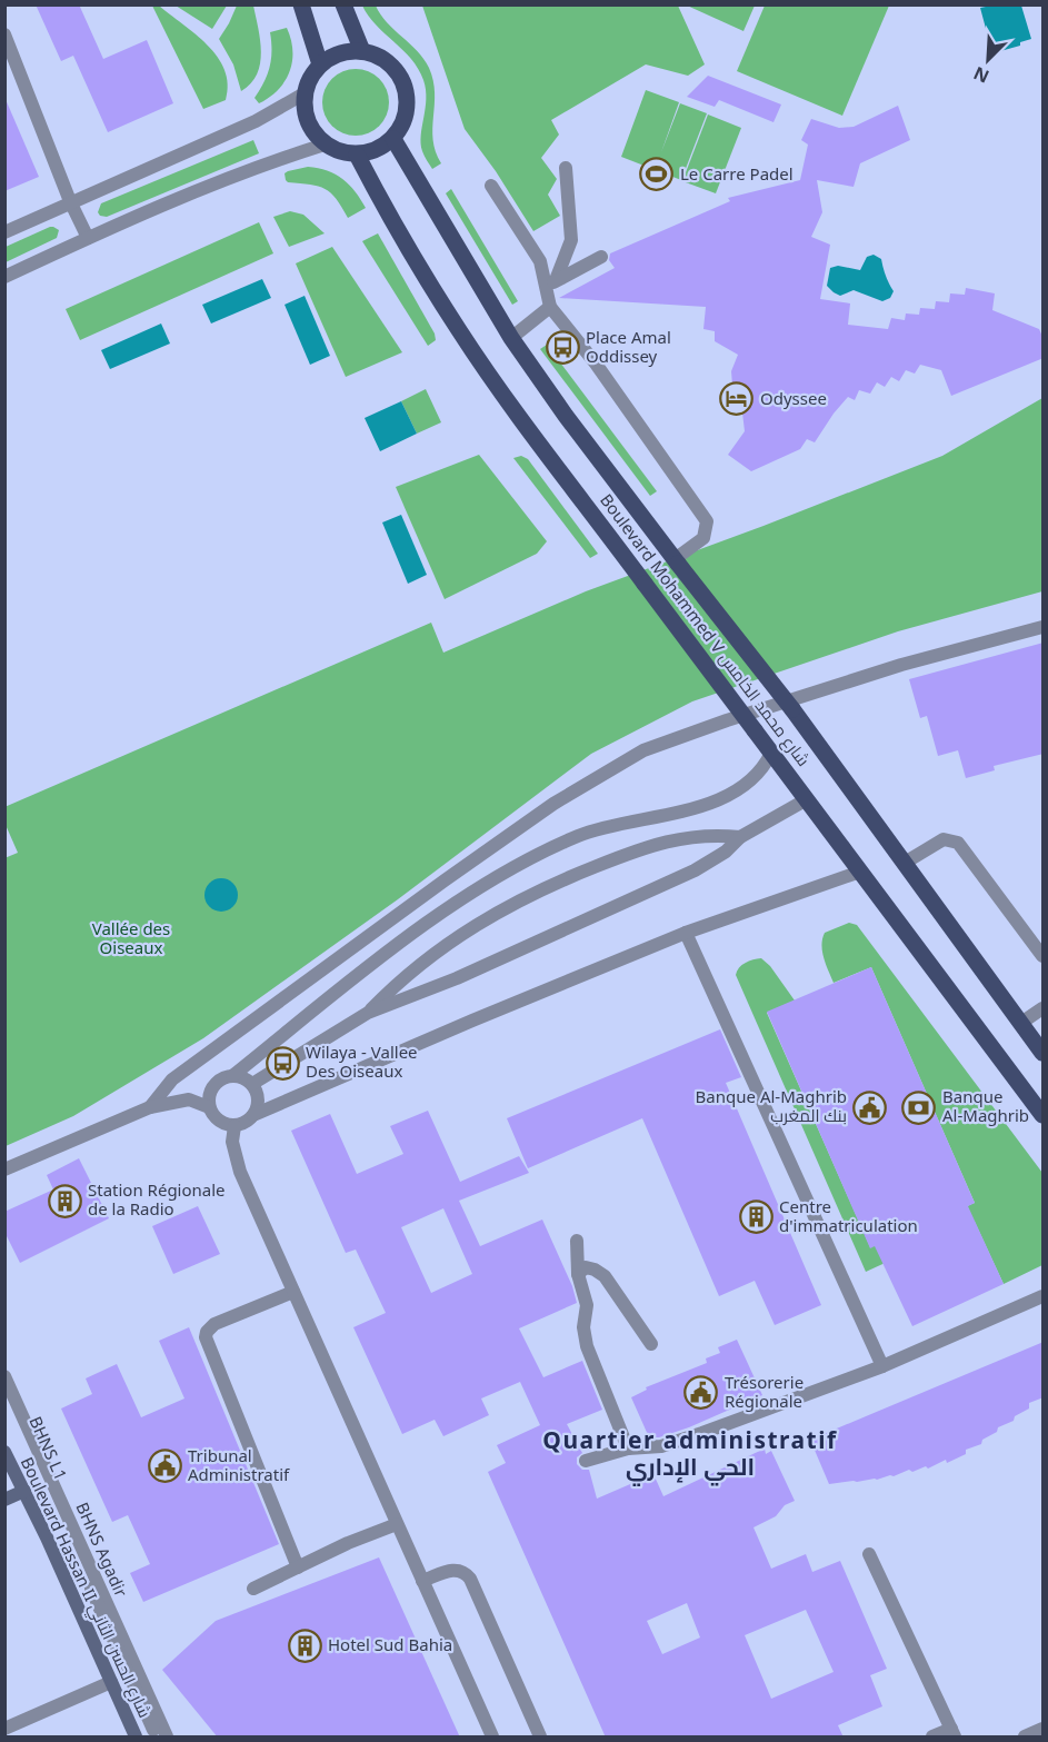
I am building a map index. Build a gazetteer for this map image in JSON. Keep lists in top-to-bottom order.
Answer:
{
  "streets": {
    "main road": ["Boulevard Mohammed V شارع محمد الخامس"],
    "street": ["BHNS L1", "BHNS Agadir", "Boulevard Hassan II شارع الحسن الثاني"]
  },
  "districts": ["Quartier administratif الحي الإداري"],
  "parks": ["Vallée des Oiseaux"],
  "places": {
    "sports": ["Le Carre Padel"],
    "bus stop": ["Place Amal Oddissey", "Wilaya - Vallee Des Oiseaux"],
    "hotel": ["Odyssee"],
    "public building": ["Banque Al-Maghrib بنك المغرب", "Trésorerie Régionale", "Tribunal Administratif"],
    "bank": ["Banque Al-Maghrib"],
    "building": ["Station Régionale de la Radio", "Centre d'immatriculation", "Hotel Sud Bahia"]
  },
  "north": "bottom left"
}
